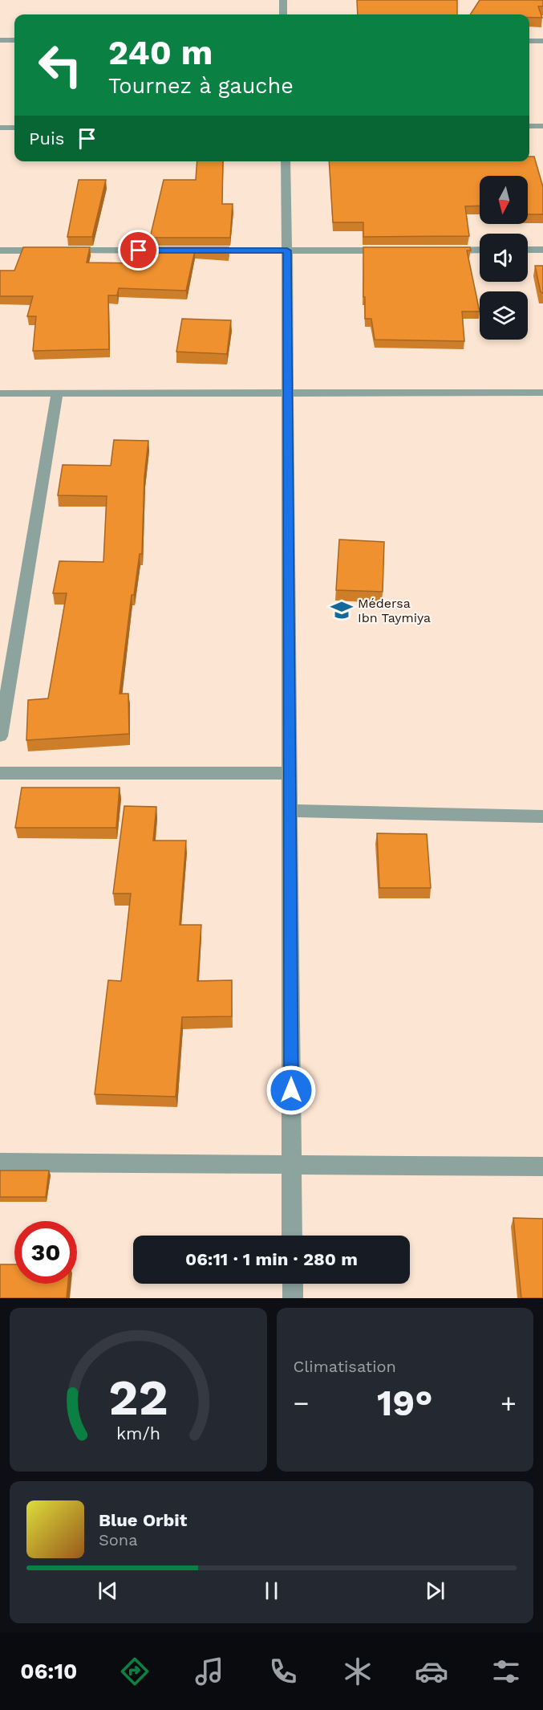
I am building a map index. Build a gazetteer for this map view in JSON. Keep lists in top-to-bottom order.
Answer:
{
  "places": {
    "school or university": ["Médersa Ibn Taymiya"]
  },
  "north": "bottom",
  "page": {
    "turn": ["240 m", "Tournez à gauche"],
    "then": "Puis",
    "limit": "30",
    "trip": "06:11 · 1 min · 280 m",
    "tile": "Climatisation",
    "heat": ["−", "19°", "+"],
    "song": ["Blue Orbit", "Sona"],
    "tabs": "06:10",
    "gauge": ["22", "km/h"]
  }
}
